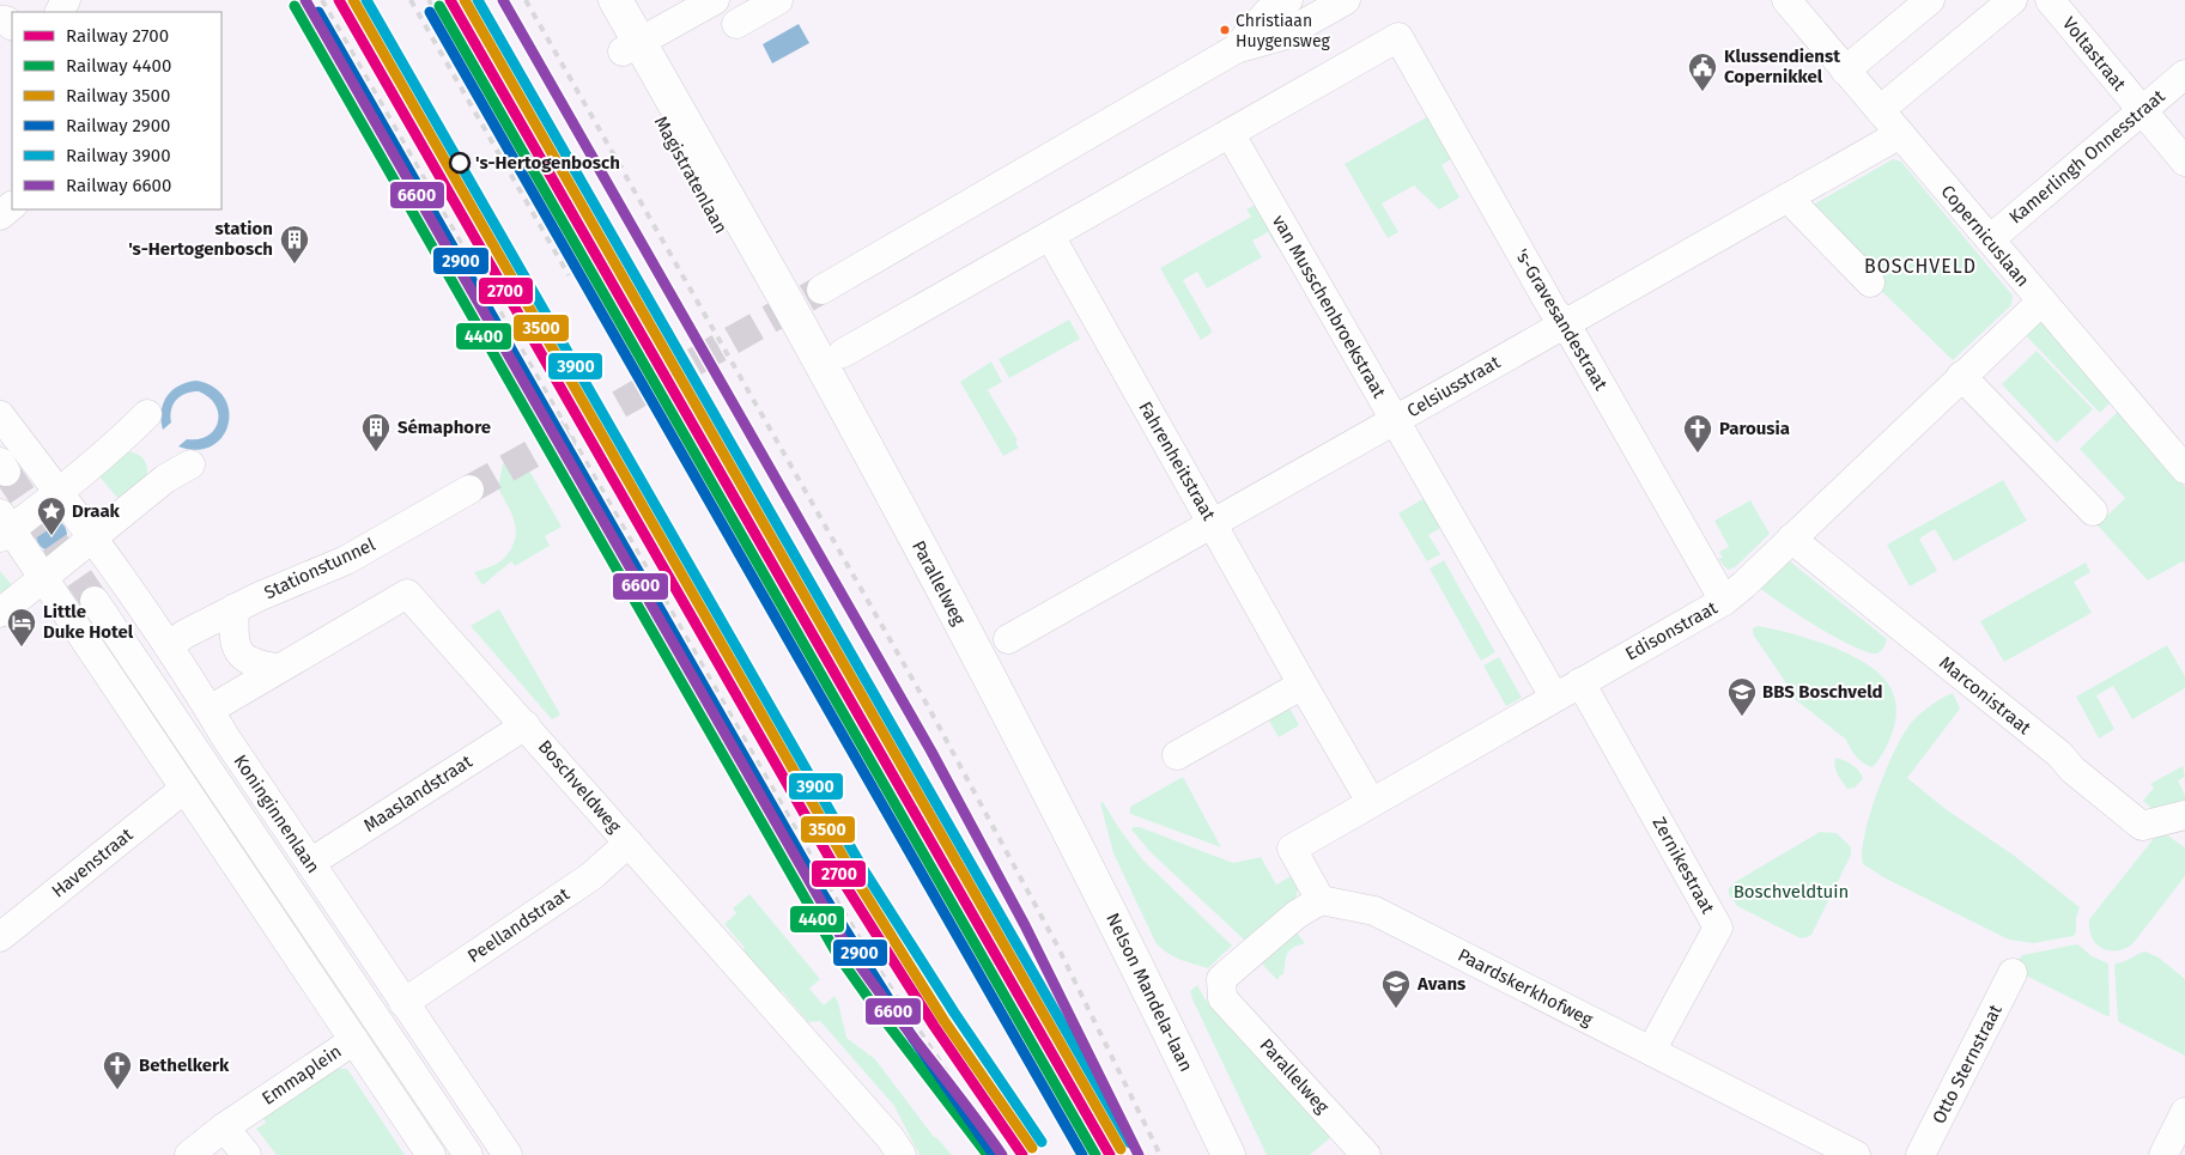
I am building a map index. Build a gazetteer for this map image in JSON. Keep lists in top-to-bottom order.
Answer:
{
  "streets": {
    "main road": ["Magistratenlaan", "Parallelweg", "Nelson Mandela-laan"],
    "street": [
      "Voltastraat",
      "Kamerlingh Onnesstraat",
      "Copernicuslaan",
      "van Musschenbroekstraat",
      "'s-Gravesandestraat",
      "Celsiusstraat",
      "Fahrenheitstraat",
      "Stationstunnel",
      "Edisonstraat",
      "Marconistraat",
      "Boschveldweg",
      "Maaslandstraat",
      "Koninginnenlaan",
      "Havenstraat",
      "Zernikestraat",
      "Peellandstraat",
      "Paardskerkhofweg",
      "Otto Sternstraat",
      "Emmaplein"
    ]
  },
  "crossings": [
    ["Voltastraat", "Kamerlingh Onnesstraat"],
    ["Kamerlingh Onnesstraat", "Copernicuslaan"],
    ["Magistratenlaan", "Parallelweg"],
    ["Copernicuslaan", "Celsiusstraat"],
    ["Copernicuslaan", "Edisonstraat"],
    ["van Musschenbroekstraat", "'s-Gravesandestraat"],
    ["van Musschenbroekstraat", "Celsiusstraat"],
    ["van Musschenbroekstraat", "Edisonstraat"],
    ["'s-Gravesandestraat", "Celsiusstraat"],
    ["'s-Gravesandestraat", "Edisonstraat"],
    ["Celsiusstraat", "Fahrenheitstraat"],
    ["Fahrenheitstraat", "Edisonstraat"],
    ["Stationstunnel", "Koninginnenlaan"],
    ["Parallelweg", "Edisonstraat"],
    ["Parallelweg", "Paardskerkhofweg"],
    ["Parallelweg", "Nelson Mandela-laan"],
    ["Edisonstraat", "Marconistraat"],
    ["Edisonstraat", "Zernikestraat"],
    ["Edisonstraat", "Paardskerkhofweg"],
    ["Boschveldweg", "Maaslandstraat"],
    ["Boschveldweg", "Koninginnenlaan"],
    ["Boschveldweg", "Peellandstraat"],
    ["Maaslandstraat", "Koninginnenlaan"],
    ["Koninginnenlaan", "Peellandstraat"],
    ["Zernikestraat", "Paardskerkhofweg"]
  ],
  "districts": ["BOSCHVELD"],
  "parks": ["Boschveldtuin"],
  "places": {
    "other": ["Christiaan Huygensweg", "'s-Hertogenbosch"],
    "public building": ["Klussendienst Copernikkel"],
    "building": ["station 's-Hertogenbosch", "Sémaphore"],
    "church": ["Parousia", "Bethelkerk"],
    "place": ["Draak"],
    "hotel": ["Little Duke Hotel"],
    "school or university": ["BBS Boschveld", "Avans"]
  },
  "lines": [
    "rail line 2700",
    "rail line 3500",
    "rail line 3900",
    "rail line 6600",
    "rail line 4400",
    "rail line 2900"
  ],
  "legend": [
    "Railway 2700",
    "Railway 4400",
    "Railway 3500",
    "Railway 2900",
    "Railway 3900",
    "Railway 6600"
  ]
}
